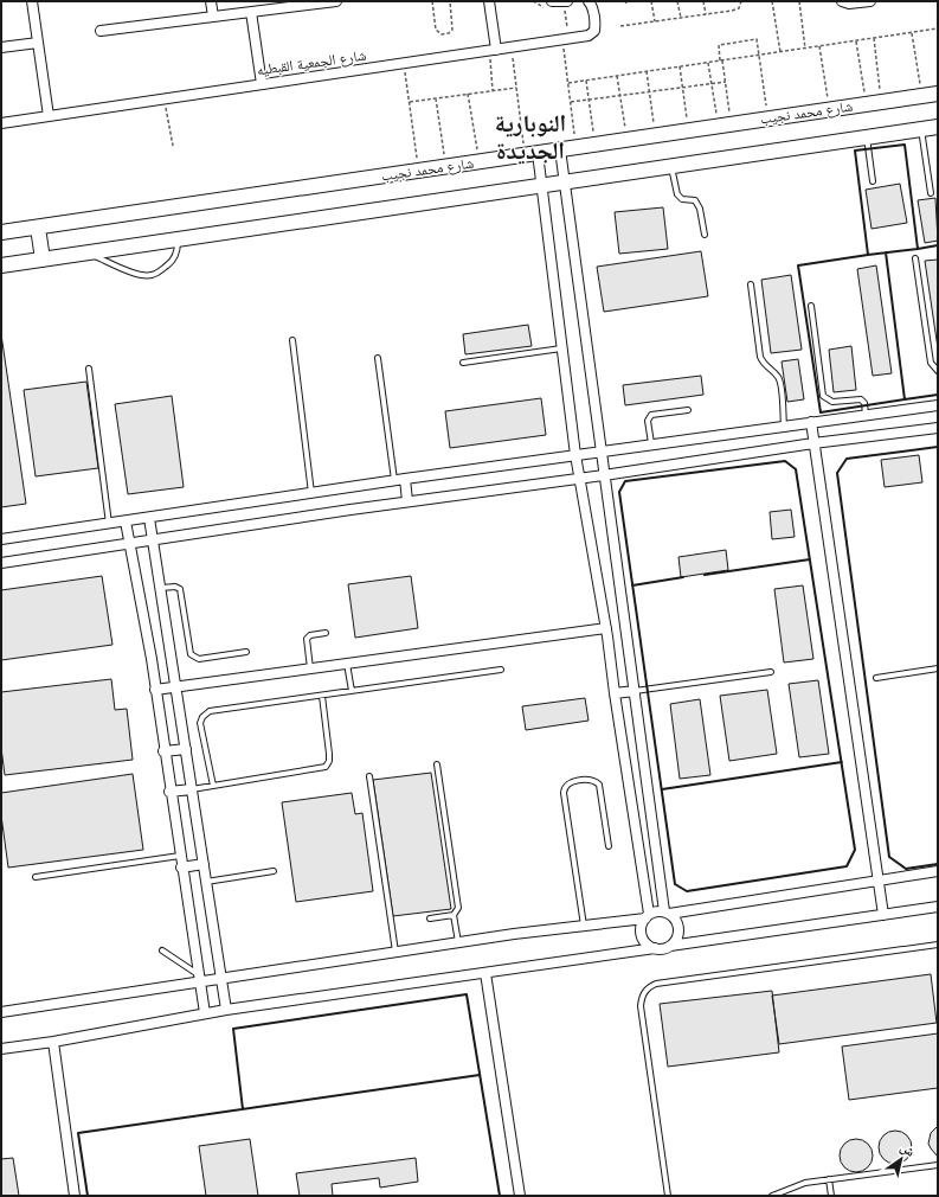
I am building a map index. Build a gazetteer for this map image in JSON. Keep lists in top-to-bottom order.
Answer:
{
  "streets": {
    "street": ["شارع الجمعية القبطيه", "شارع محمد نجيب"]
  },
  "districts": ["النوبارية الجديدة"],
  "north": "top right"
}
